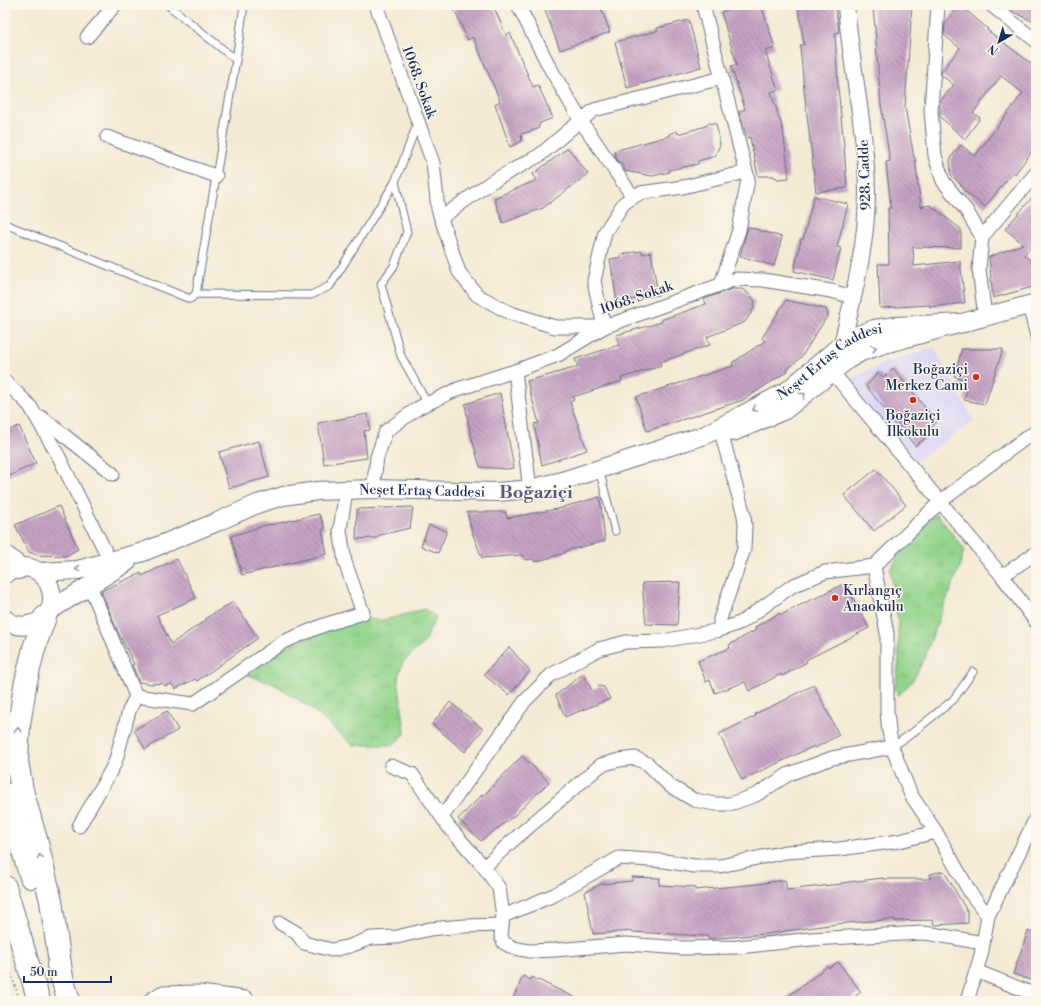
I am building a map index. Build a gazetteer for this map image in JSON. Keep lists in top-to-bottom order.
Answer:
{
  "streets": {
    "main road": ["Neşet Ertaş Caddesi"],
    "street": ["1068. Sokak", "928. Cadde"]
  },
  "crossings": [
    ["1068. Sokak", "928. Cadde"],
    ["928. Cadde", "Neşet Ertaş Caddesi"]
  ],
  "districts": ["Boğaziçi"],
  "places": ["Boğaziçi Merkez Cami", "Boğaziçi İlkokulu", "Kırlangıç Anaokulu"],
  "scale_bar": "50 m",
  "north": "bottom left"
}
